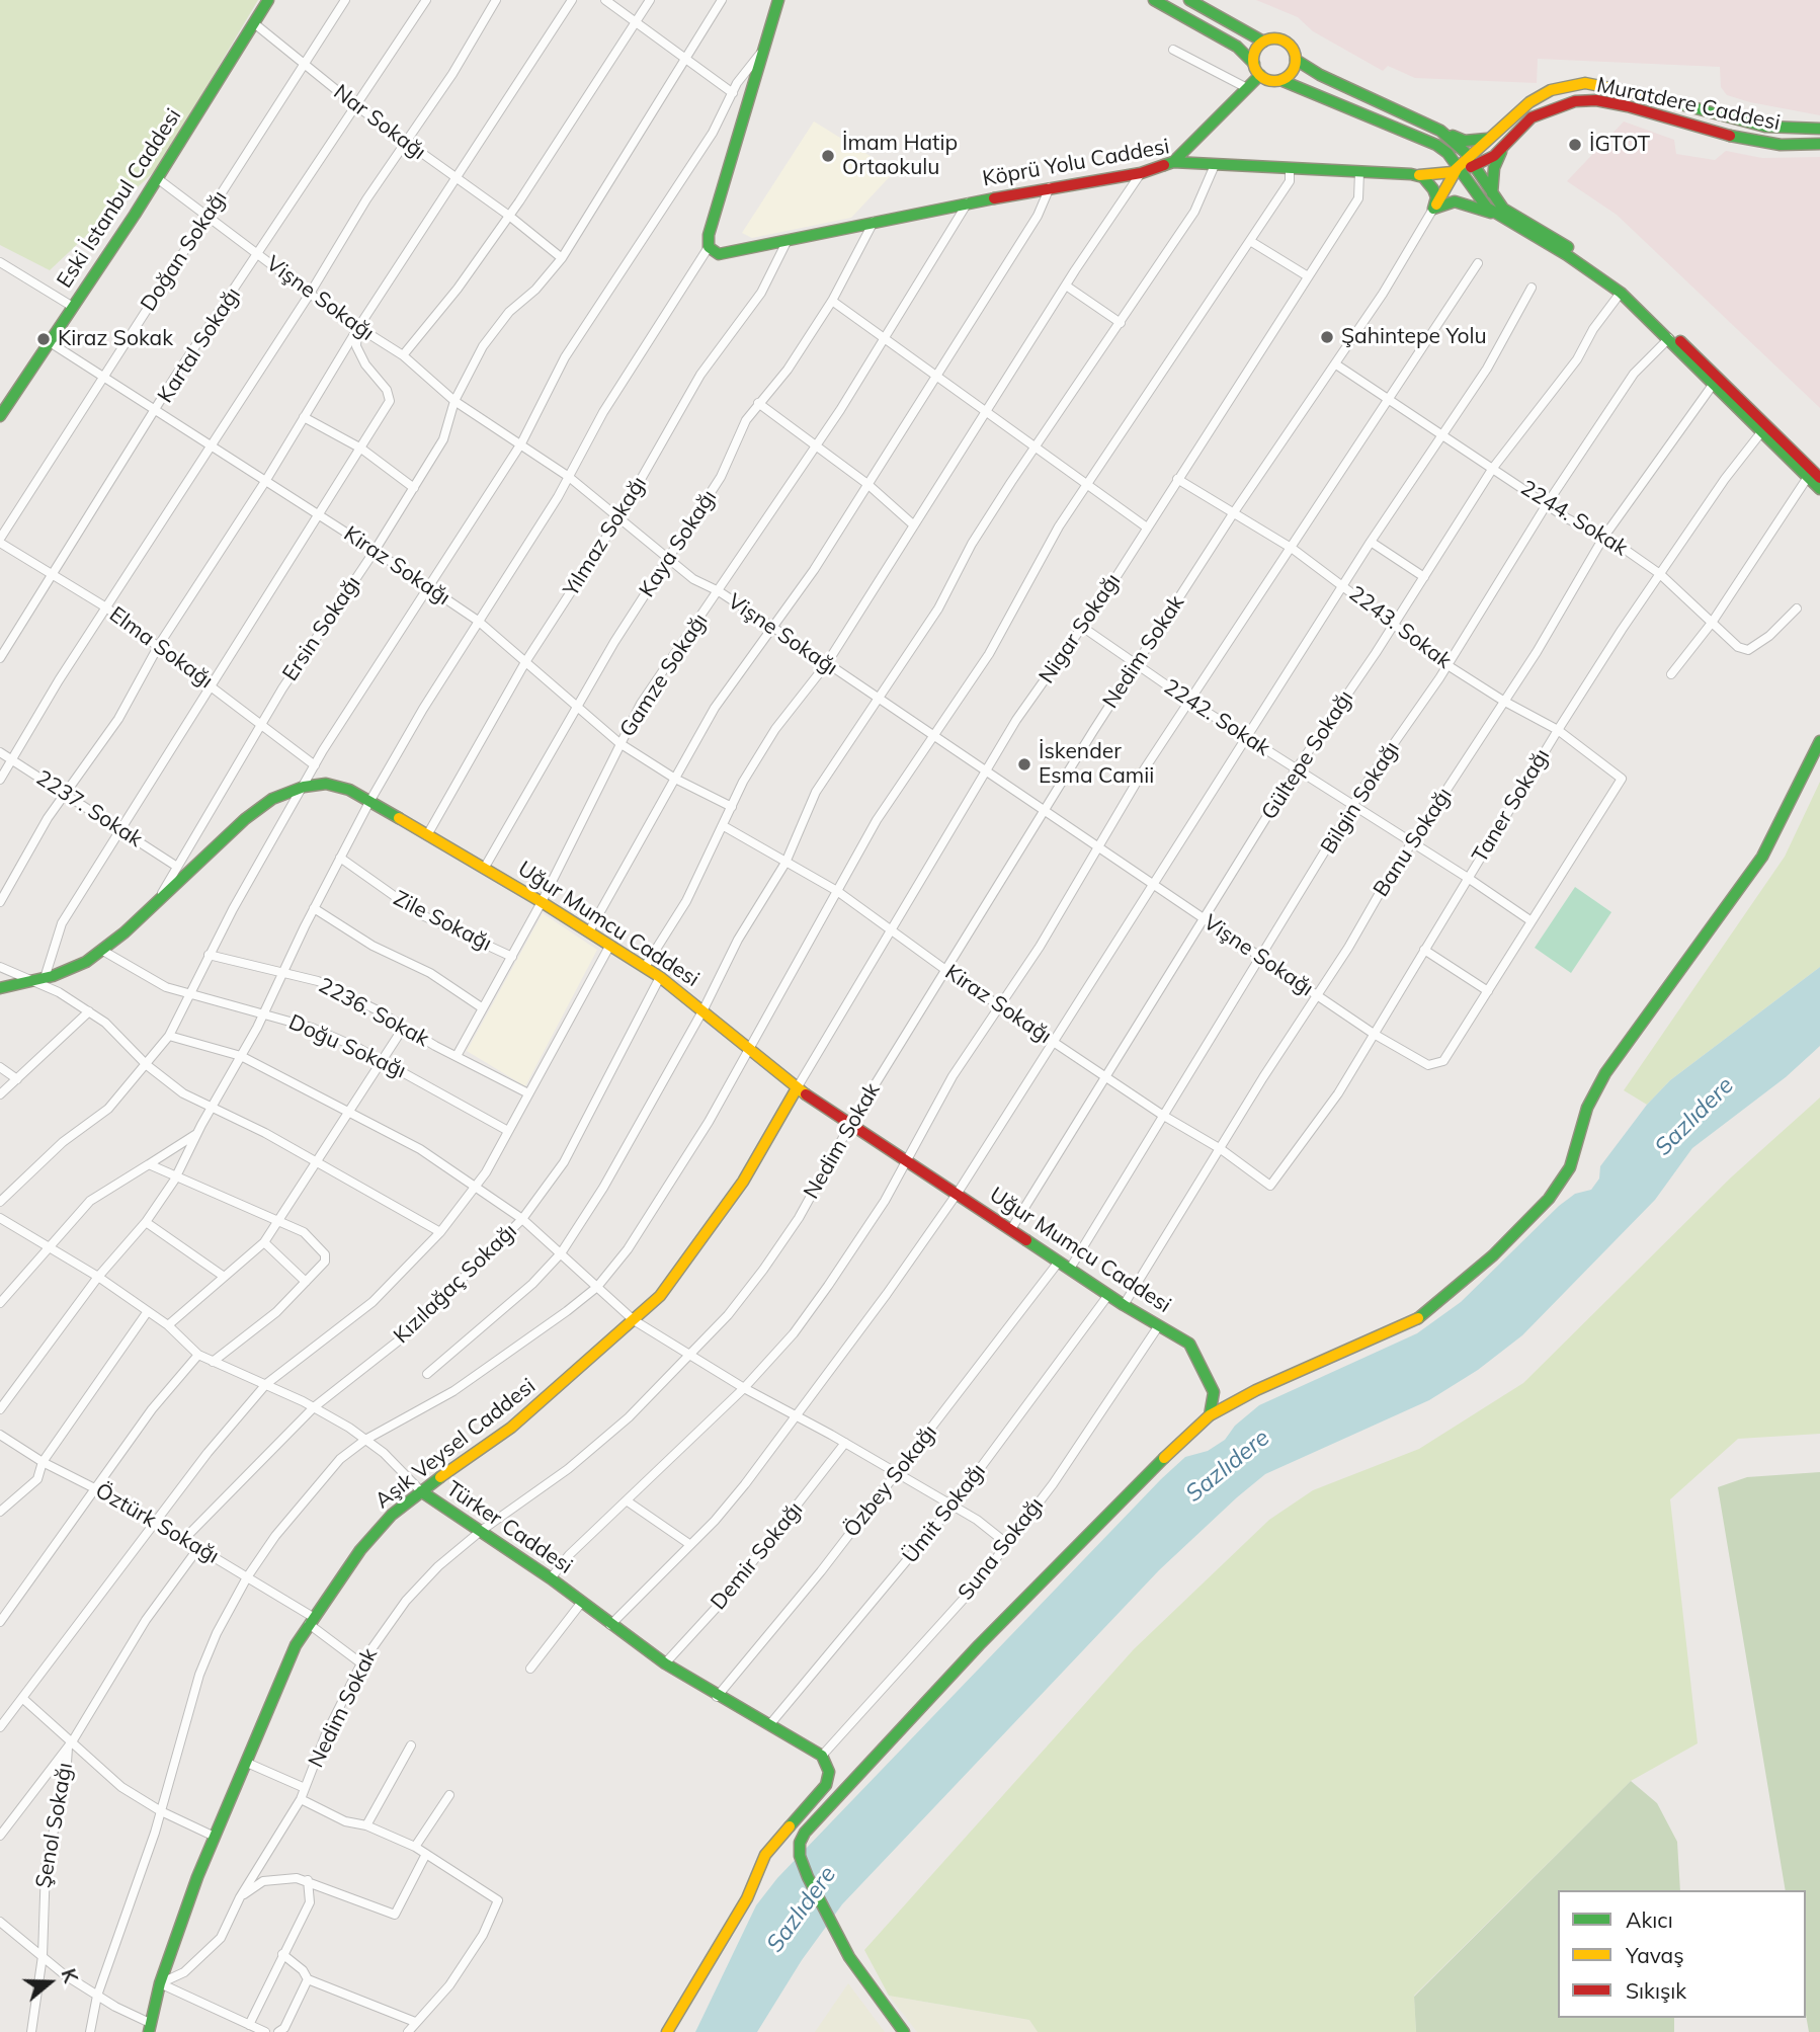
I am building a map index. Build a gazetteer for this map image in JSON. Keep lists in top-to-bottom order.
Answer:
{
  "streets": {
    "main road": [
      "Muratdere Caddesi",
      "Köprü Yolu Caddesi",
      "Eski İstanbul Caddesi",
      "Uğur Mumcu Caddesi",
      "Aşık Veysel Caddesi",
      "Türker Caddesi"
    ],
    "street": [
      "Nar Sokağı",
      "Doğan Sokağı",
      "Vişne Sokağı",
      "Kartal Sokağı",
      "2244. Sokak",
      "Yılmaz Sokağı",
      "Kaya Sokağı",
      "Kiraz Sokağı",
      "2243. Sokak",
      "Ersin Sokağı",
      "Nigar Sokağı",
      "Elma Sokağı",
      "Nedim Sokak",
      "Gamze Sokağı",
      "2242. Sokak",
      "Gültepe Sokağı",
      "Bilgin Sokağı",
      "Taner Sokağı",
      "2237. Sokak",
      "Banu Sokağı",
      "Zile Sokağı",
      "2236. Sokak",
      "Doğu Sokağı",
      "Kızılağaç Sokağı",
      "Özbey Sokağı",
      "Ümit Sokağı",
      "Öztürk Sokağı",
      "Suna Sokağı",
      "Demir Sokağı",
      "Şenol Sokağı"
    ]
  },
  "crossings": [
    ["Muratdere Caddesi", "Köprü Yolu Caddesi"],
    ["Nar Sokağı", "Eski İstanbul Caddesi"],
    ["Nar Sokağı", "Doğan Sokağı"],
    ["Nar Sokağı", "Kartal Sokağı"],
    ["Nar Sokağı", "Ersin Sokağı"],
    ["Köprü Yolu Caddesi", "Yılmaz Sokağı"],
    ["Köprü Yolu Caddesi", "Kaya Sokağı"],
    ["Köprü Yolu Caddesi", "Nigar Sokağı"],
    ["Köprü Yolu Caddesi", "Gamze Sokağı"],
    ["Eski İstanbul Caddesi", "Vişne Sokağı"],
    ["Eski İstanbul Caddesi", "Kiraz Sokağı"],
    ["Doğan Sokağı", "Vişne Sokağı"],
    ["Doğan Sokağı", "Kiraz Sokağı"],
    ["Doğan Sokağı", "Elma Sokağı"],
    ["Vişne Sokağı", "Kartal Sokağı"],
    ["Vişne Sokağı", "Yılmaz Sokağı"],
    ["Vişne Sokağı", "Kaya Sokağı"],
    ["Vişne Sokağı", "Ersin Sokağı"],
    ["Vişne Sokağı", "Nigar Sokağı"],
    ["Vişne Sokağı", "Nedim Sokak"],
    ["Vişne Sokağı", "Gamze Sokağı"],
    ["Vişne Sokağı", "Gültepe Sokağı"],
    ["Vişne Sokağı", "Bilgin Sokağı"],
    ["Vişne Sokağı", "Taner Sokağı"],
    ["Vişne Sokağı", "Banu Sokağı"],
    ["Kartal Sokağı", "Kiraz Sokağı"],
    ["Kartal Sokağı", "Elma Sokağı"],
    ["2244. Sokak", "Nedim Sokak"],
    ["2244. Sokak", "Gültepe Sokağı"],
    ["2244. Sokak", "Bilgin Sokağı"],
    ["2244. Sokak", "Taner Sokağı"],
    ["2244. Sokak", "Banu Sokağı"],
    ["Yılmaz Sokağı", "Kiraz Sokağı"],
    ["Yılmaz Sokağı", "Uğur Mumcu Caddesi"],
    ["Kaya Sokağı", "Kiraz Sokağı"],
    ["Kaya Sokağı", "Uğur Mumcu Caddesi"],
    ["Kiraz Sokağı", "Ersin Sokağı"],
    ["Kiraz Sokağı", "Nigar Sokağı"],
    ["Kiraz Sokağı", "Nedim Sokak"],
    ["Kiraz Sokağı", "Gamze Sokağı"],
    ["Kiraz Sokağı", "Gültepe Sokağı"],
    ["Kiraz Sokağı", "Bilgin Sokağı"],
    ["Kiraz Sokağı", "Taner Sokağı"],
    ["Kiraz Sokağı", "Banu Sokağı"],
    ["2243. Sokak", "Nigar Sokağı"],
    ["2243. Sokak", "Nedim Sokak"],
    ["2243. Sokak", "2242. Sokak"],
    ["2243. Sokak", "Gültepe Sokağı"],
    ["2243. Sokak", "Bilgin Sokağı"],
    ["2243. Sokak", "Taner Sokağı"],
    ["2243. Sokak", "Banu Sokağı"],
    ["Ersin Sokağı", "Elma Sokağı"],
    ["Ersin Sokağı", "2237. Sokak"],
    ["Ersin Sokağı", "Uğur Mumcu Caddesi"],
    ["Nigar Sokağı", "2242. Sokak"],
    ["Nigar Sokağı", "Uğur Mumcu Caddesi"],
    ["Nigar Sokağı", "Aşık Veysel Caddesi"],
    ["Nedim Sokak", "2242. Sokak"],
    ["Nedim Sokak", "Uğur Mumcu Caddesi"],
    ["Nedim Sokak", "Aşık Veysel Caddesi"],
    ["Nedim Sokak", "Öztürk Sokağı"],
    ["Nedim Sokak", "Türker Caddesi"],
    ["Gamze Sokağı", "Zile Sokağı"],
    ["Gamze Sokağı", "Uğur Mumcu Caddesi"],
    ["Gamze Sokağı", "2236. Sokak"],
    ["2242. Sokak", "Gültepe Sokağı"],
    ["2242. Sokak", "Bilgin Sokağı"],
    ["2242. Sokak", "Taner Sokağı"],
    ["2242. Sokak", "Banu Sokağı"],
    ["Gültepe Sokağı", "Uğur Mumcu Caddesi"],
    ["Bilgin Sokağı", "Uğur Mumcu Caddesi"],
    ["Banu Sokağı", "Uğur Mumcu Caddesi"],
    ["Uğur Mumcu Caddesi", "Doğu Sokağı"],
    ["Uğur Mumcu Caddesi", "Kızılağaç Sokağı"],
    ["Uğur Mumcu Caddesi", "Aşık Veysel Caddesi"],
    ["Uğur Mumcu Caddesi", "Özbey Sokağı"],
    ["Uğur Mumcu Caddesi", "Ümit Sokağı"],
    ["Uğur Mumcu Caddesi", "Suna Sokağı"],
    ["Kızılağaç Sokağı", "Öztürk Sokağı"],
    ["Kızılağaç Sokağı", "Türker Caddesi"],
    ["Aşık Veysel Caddesi", "Öztürk Sokağı"],
    ["Aşık Veysel Caddesi", "Türker Caddesi"],
    ["Özbey Sokağı", "Türker Caddesi"],
    ["Ümit Sokağı", "Türker Caddesi"],
    ["Türker Caddesi", "Suna Sokağı"],
    ["Türker Caddesi", "Demir Sokağı"]
  ],
  "water": ["Sazlıdere"],
  "places": [
    "İGTOT",
    "İmam Hatip Ortaokulu",
    "Şahintepe Yolu",
    "Kiraz Sokak",
    "İskender Esma Camii"
  ],
  "legend": ["Akıcı", "Yavaş", "Sıkışık"],
  "north": "right"
}
